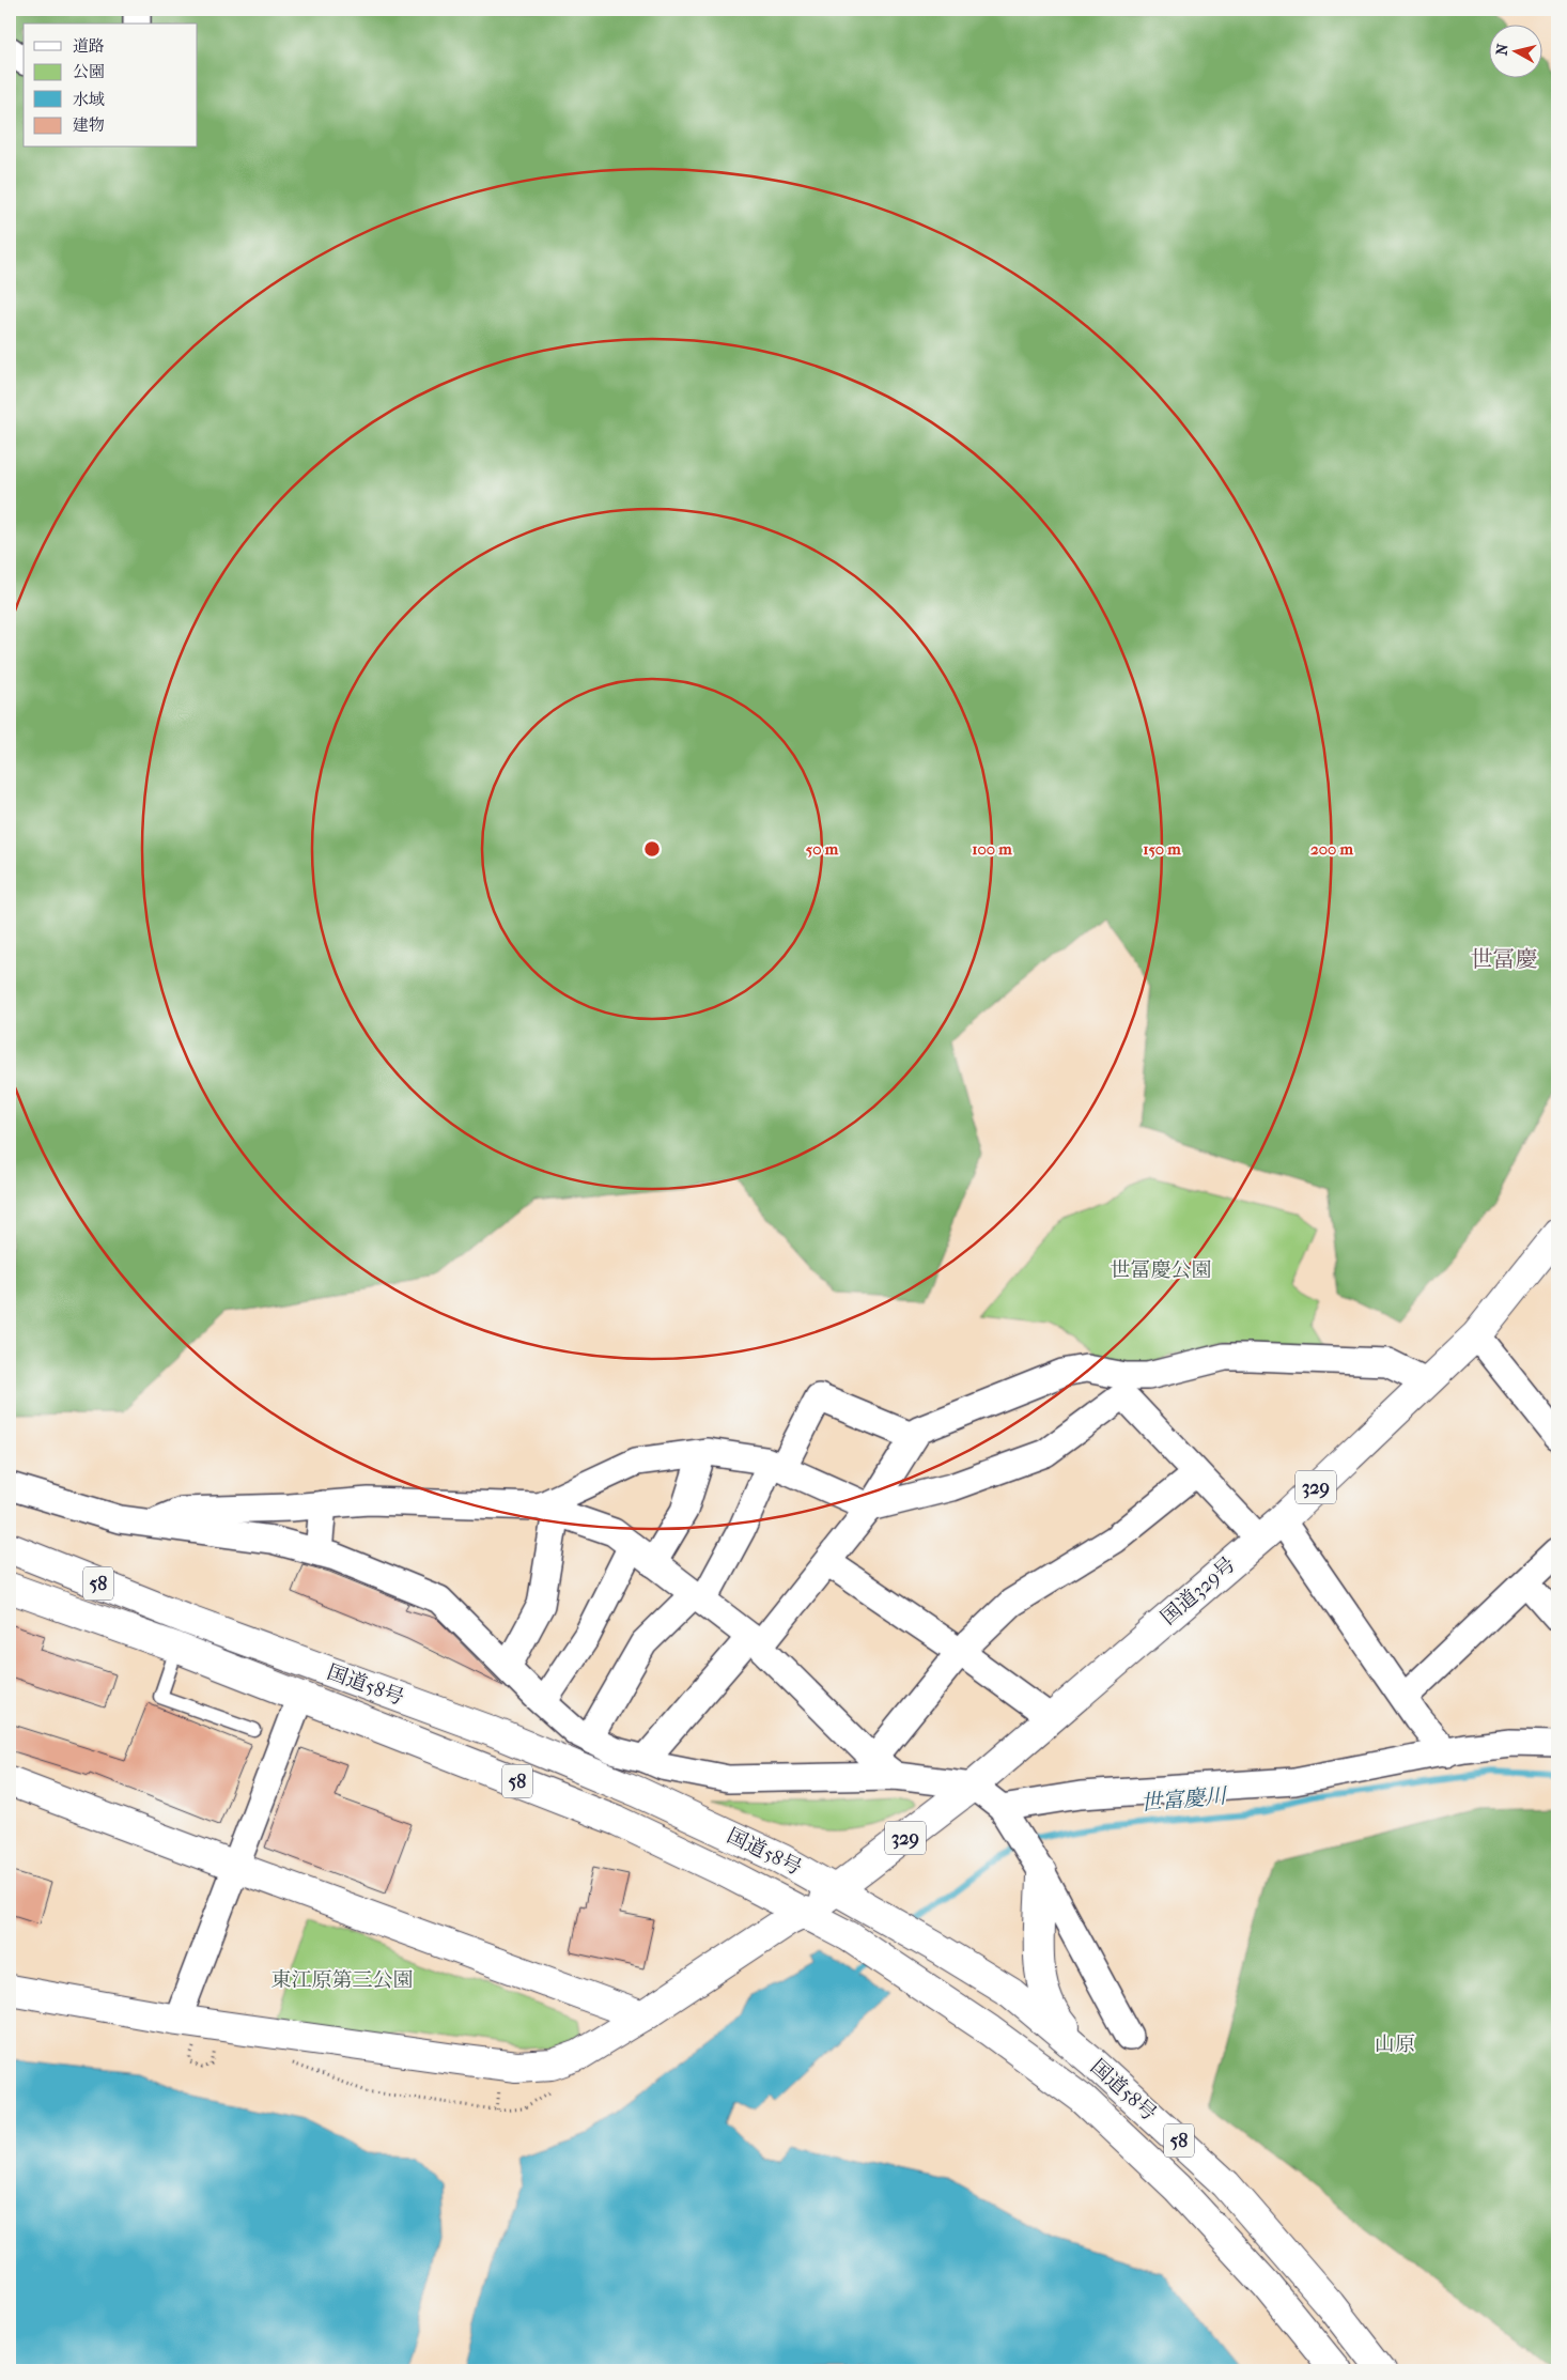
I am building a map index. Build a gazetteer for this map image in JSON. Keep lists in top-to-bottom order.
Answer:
{
  "streets": {
    "main road": [
      "329",
      "58",
      "国道329号",
      "国道58号"
    ]
  },
  "crossings": [
    ["国道329号", "国道58号"]
  ],
  "districts": ["世冨慶"],
  "water": ["世富慶川"],
  "parks": ["世冨慶公園", "東江原第三公園", "山原"],
  "legend": [
    "道路",
    "公園",
    "水域",
    "建物"
  ],
  "north": "left",
  "rings": [
    "50 m",
    "100 m",
    "150 m",
    "200 m"
  ]
}
